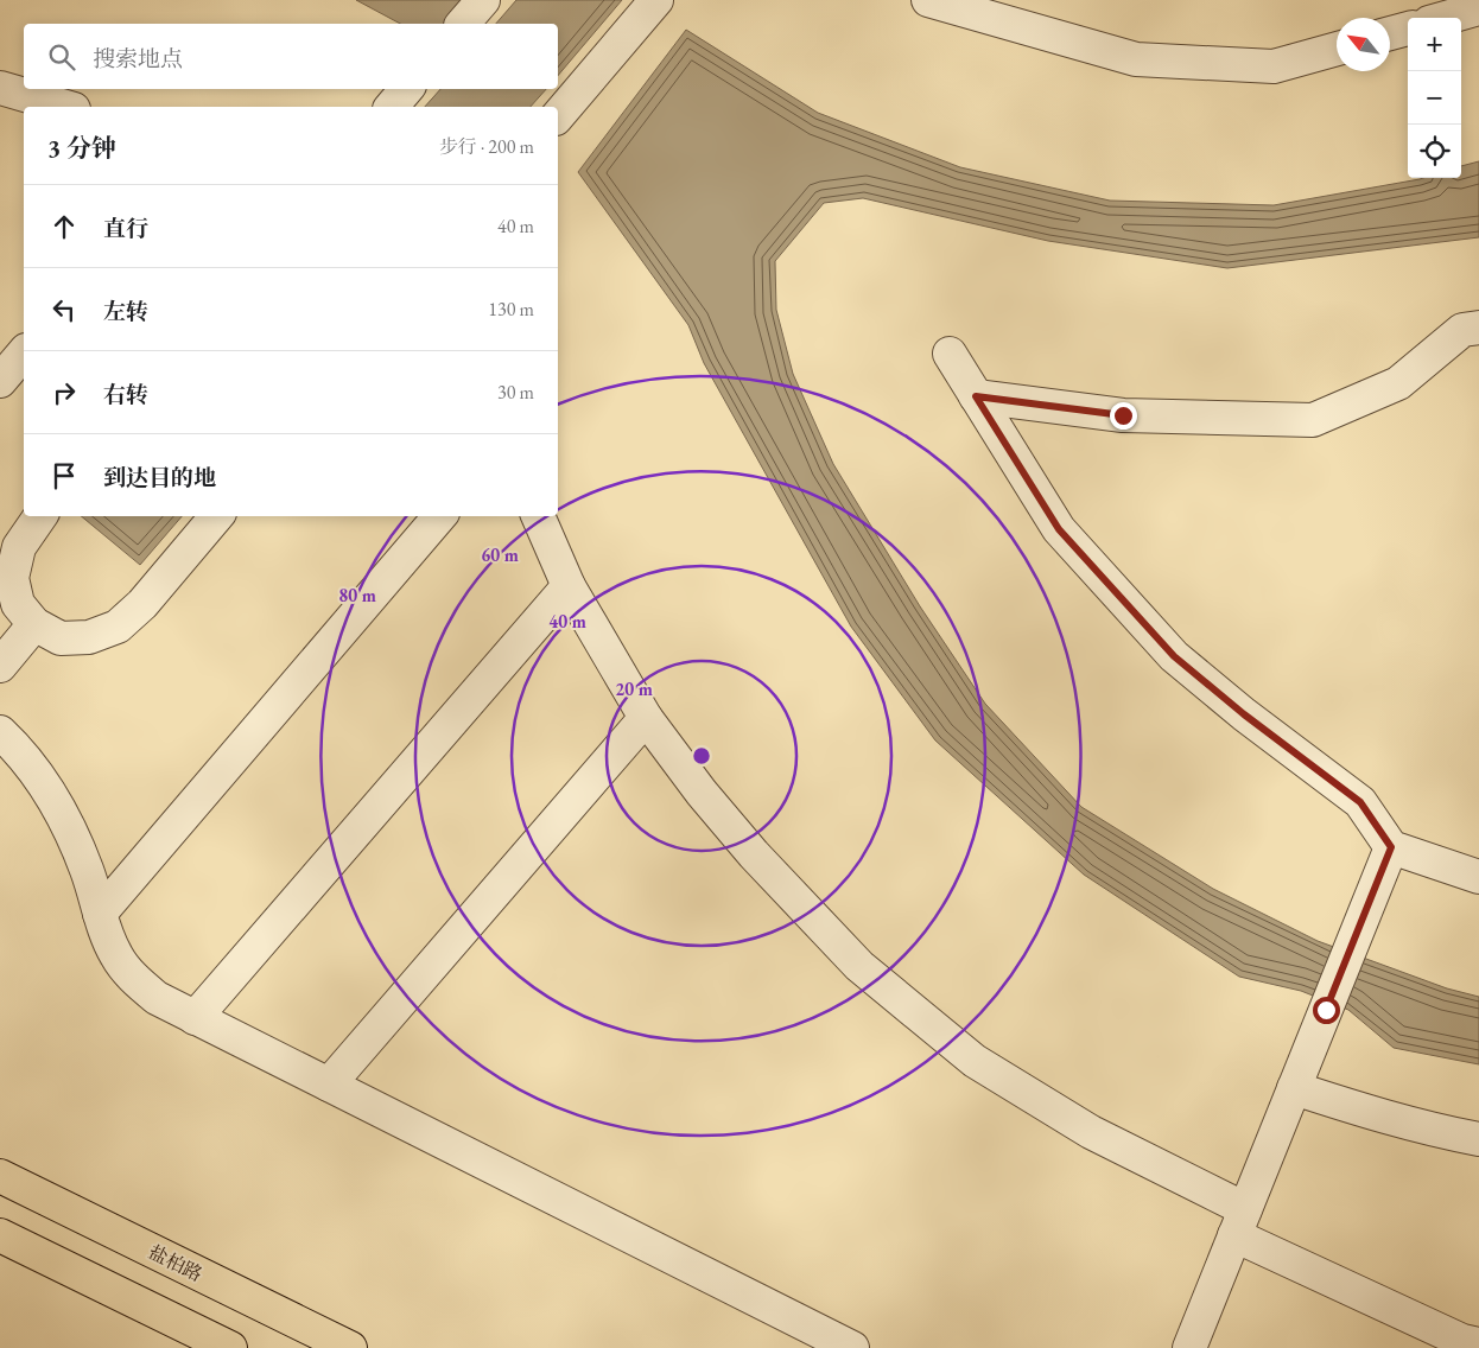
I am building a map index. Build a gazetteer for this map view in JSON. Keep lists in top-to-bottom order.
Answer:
{
  "streets": {
    "highway": ["盐柏路"]
  },
  "north": "top left",
  "page": {
    "map_buttons": ["+", "−"],
    "search": "搜索地点",
    "heading": ["3 分钟", "步行 · 200 m"],
    "list": [
      ["直行", "40 m"],
      ["左转", "130 m"],
      ["右转", "30 m"],
      "到达目的地"
    ]
  },
  "rings": [
    "60 m",
    "80 m",
    "40 m",
    "20 m"
  ]
}
